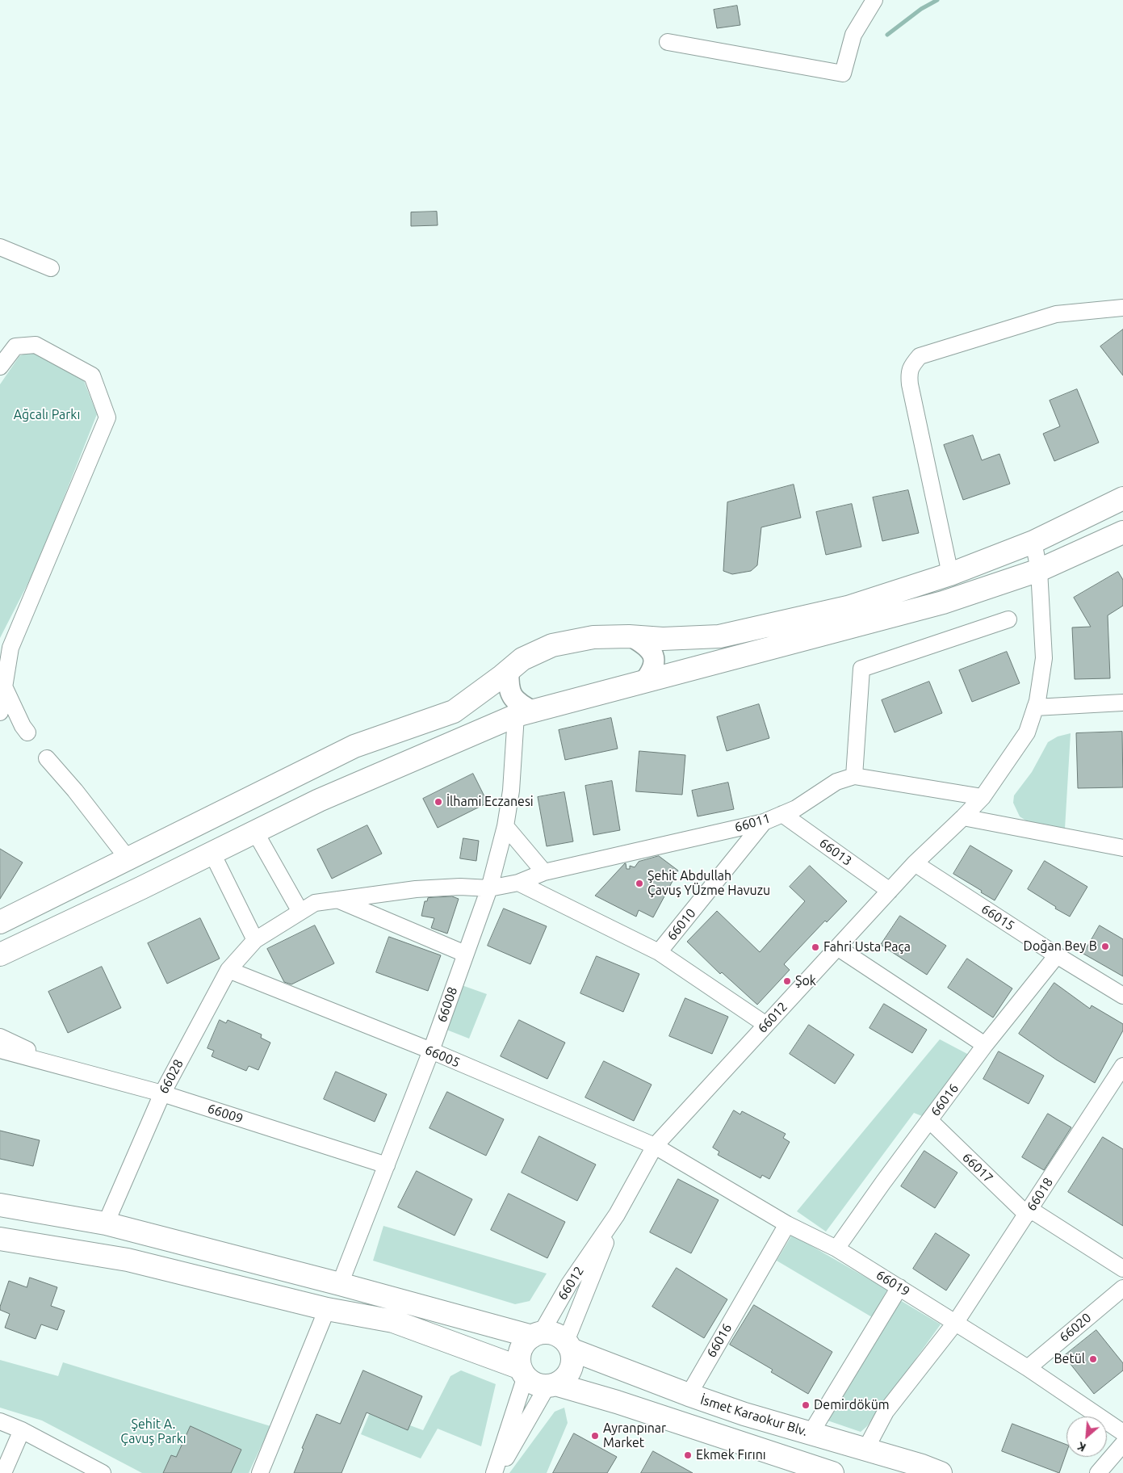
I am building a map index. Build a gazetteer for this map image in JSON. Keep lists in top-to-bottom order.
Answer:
{
  "streets": {
    "main road": ["İsmet Karaokur Blv."],
    "street": [
      "66011",
      "66013",
      "66015",
      "66010",
      "66008",
      "66012",
      "66005",
      "66028",
      "66016",
      "66009",
      "66017",
      "66018",
      "66019",
      "66020"
    ]
  },
  "crossings": [
    ["66011", "66013"],
    ["66011", "66010"],
    ["66011", "66008"],
    ["66011", "66012"],
    ["66011", "66028"],
    ["66013", "66012"],
    ["66015", "66012"],
    ["66015", "66016"],
    ["66008", "66005"],
    ["66008", "66009"],
    ["66012", "66005"],
    ["66012", "66019"],
    ["66012", "İsmet Karaokur Blv."],
    ["66005", "66028"],
    ["66005", "66019"],
    ["66028", "66009"],
    ["66016", "66017"],
    ["66016", "66019"],
    ["66016", "İsmet Karaokur Blv."],
    ["66017", "66018"],
    ["66018", "66019"],
    ["66018", "İsmet Karaokur Blv."],
    ["66019", "66020"]
  ],
  "parks": ["Ağcalı Parkı", "Şehit A. Çavuş Parkı"],
  "places": [
    "İlhami Eczanesi",
    "Şehit Abdullah Çavuş YÜzme Havuzu",
    "Doğan Bey B",
    "Fahri Usta Paça",
    "Şok",
    "Betül",
    "Demirdöküm",
    "Ayranpınar Market",
    "Ekmek Fırını"
  ],
  "north": "bottom left"
}
